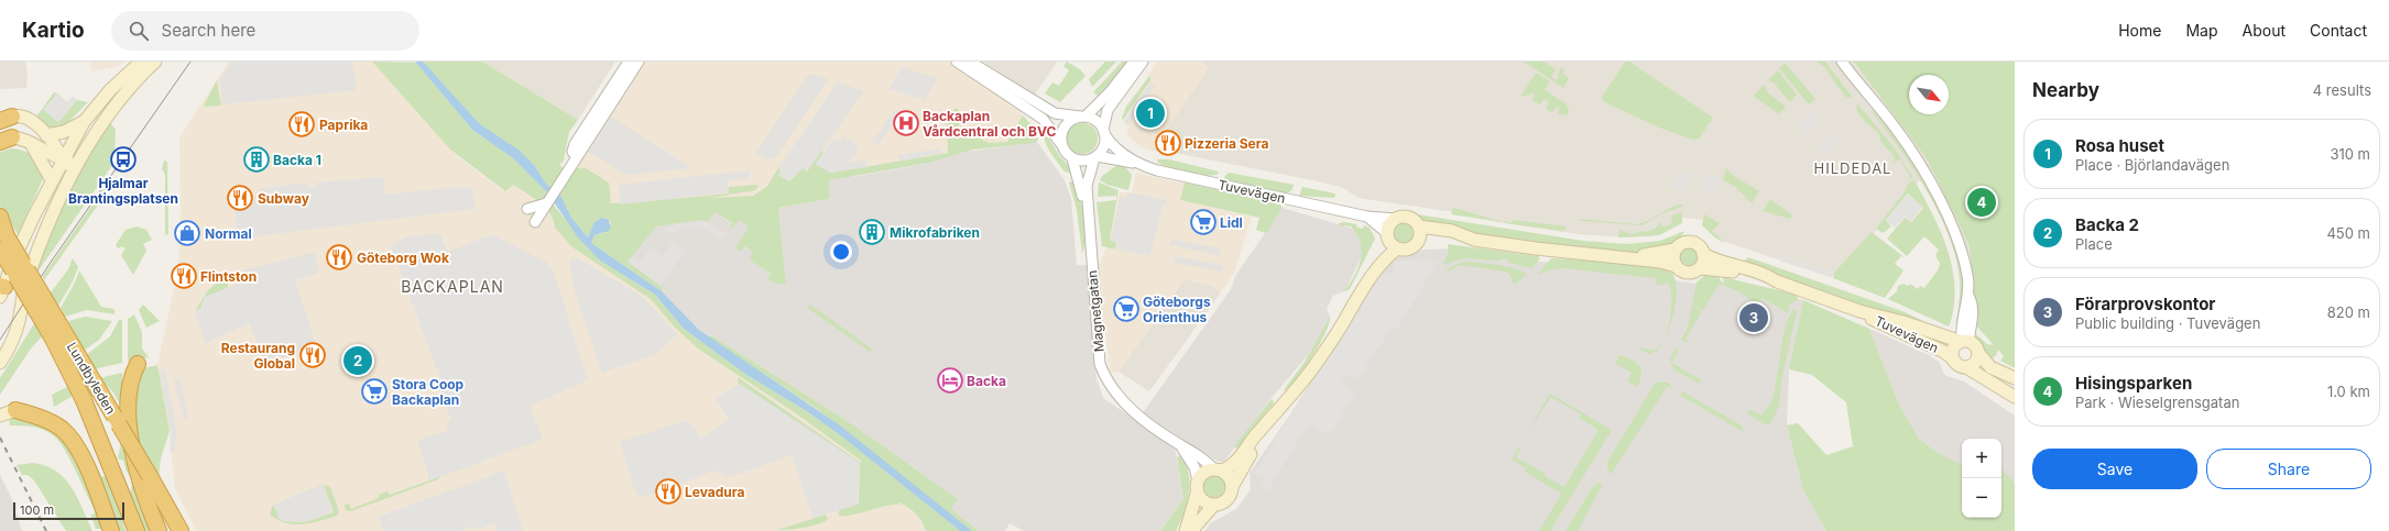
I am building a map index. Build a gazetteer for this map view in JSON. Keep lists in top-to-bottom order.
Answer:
{
  "streets": {
    "highway": ["Lundbyleden"],
    "main road": ["Tuvevägen"],
    "street": ["Magnetgatan"]
  },
  "crossings": [
    ["Tuvevägen", "Magnetgatan"]
  ],
  "districts": ["HILDEDAL", "BACKAPLAN"],
  "places": {
    "hospital": ["Backaplan Vårdcentral och BVC"],
    "restaurant": [
      "Paprika",
      "Pizzeria Sera",
      "Subway",
      "Göteborg Wok",
      "Flintston",
      "Restaurang Global",
      "Levadura"
    ],
    "bus stop": ["Hjalmar Brantingsplatsen"],
    "building": ["Backa 1", "Mikrofabriken"],
    "supermarket": ["Lidl", "Göteborgs Orienthus", "Stora Coop Backaplan"],
    "shop": ["Normal"],
    "hotel": ["Backa"]
  },
  "scale_bar": "100 m",
  "north": "bottom right",
  "page": {
    "header": "Kartio",
    "search": "Search here",
    "nav": [
      "Home",
      "Map",
      "About",
      "Contact"
    ],
    "heading": ["Nearby", "4 results"],
    "pins": [
      "1",
      "4",
      "3",
      "2"
    ],
    "list": [
      {
        "mark": "1",
        "name": "Rosa huset",
        "note": "Place · Björlandavägen",
        "value": "310 m"
      },
      {
        "mark": "2",
        "name": "Backa 2",
        "note": "Place",
        "value": "450 m"
      },
      {
        "mark": "3",
        "name": "Förarprovskontor",
        "note": "Public building · Tuvevägen",
        "value": "820 m"
      },
      {
        "mark": "4",
        "name": "Hisingsparken",
        "note": "Park · Wieselgrensgatan",
        "value": "1.0 km"
      }
    ],
    "buttons": ["Save", "Share"],
    "map_buttons": ["+", "−"],
    "scale": "100 m"
  }
}
